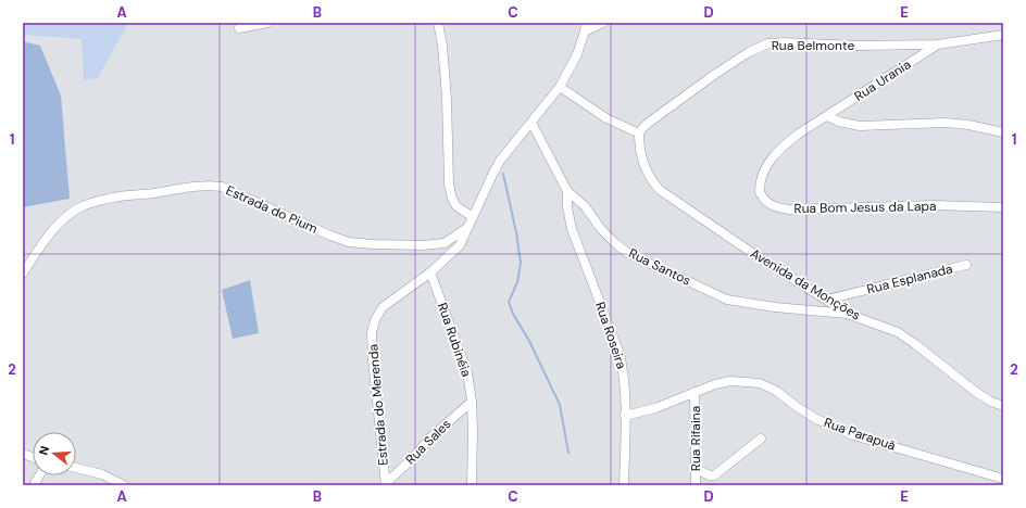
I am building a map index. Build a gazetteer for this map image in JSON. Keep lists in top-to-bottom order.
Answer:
{
  "streets": {
    "street": [
      "Rua Belmonte",
      "Rua Urania",
      "Rua Bom Jesus da Lapa",
      "Estrada do Pium",
      "Rua Santos",
      "Rua Esplanada",
      "Avenida da Monções",
      "Rua Roseira",
      "Rua Rubinéia",
      "Estrada do Merenda",
      "Rua Parapuã",
      "Rua Rifaina",
      "Rua Sales"
    ]
  },
  "crossings": [
    ["Rua Belmonte", "Rua Urania"],
    ["Rua Belmonte", "Avenida da Monções"],
    ["Rua Urania", "Rua Bom Jesus da Lapa"],
    ["Estrada do Pium", "Estrada do Merenda"],
    ["Rua Santos", "Avenida da Monções"],
    ["Rua Santos", "Rua Roseira"],
    ["Rua Santos", "Estrada do Merenda"],
    ["Rua Esplanada", "Avenida da Monções"],
    ["Rua Roseira", "Rua Parapuã"],
    ["Rua Rubinéia", "Estrada do Merenda"],
    ["Rua Rubinéia", "Rua Sales"],
    ["Estrada do Merenda", "Rua Sales"],
    ["Rua Parapuã", "Rua Rifaina"]
  ],
  "north": "left",
  "grid": {
    "columns": [
      "A",
      "B",
      "C",
      "D",
      "E"
    ],
    "rows": ["1", "2"]
  }
}
